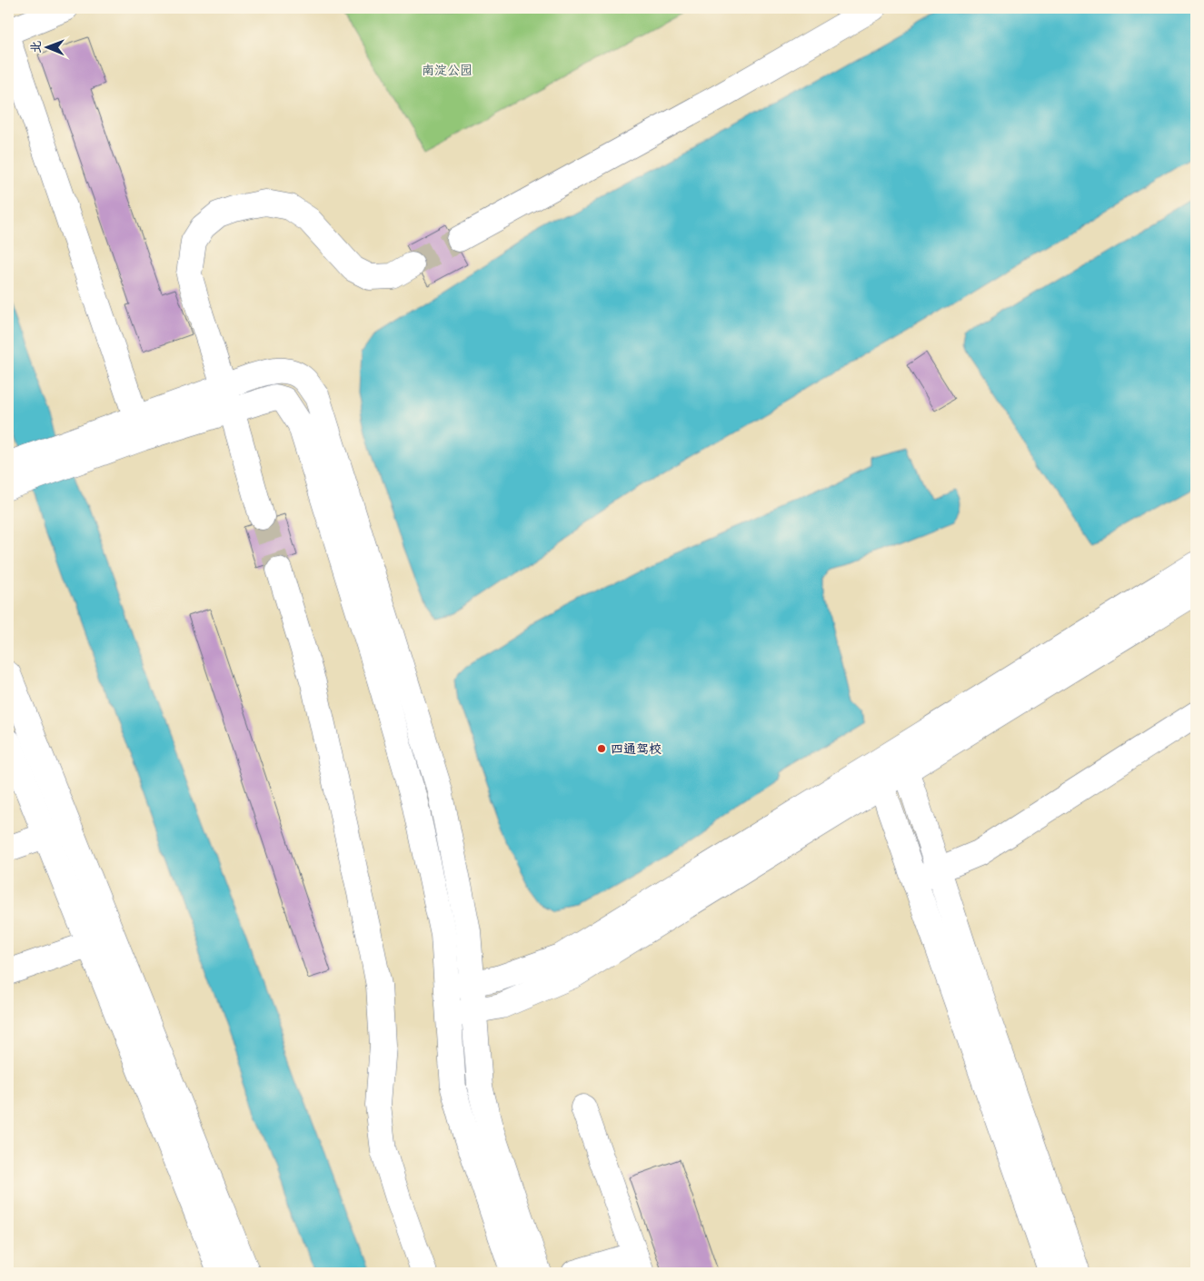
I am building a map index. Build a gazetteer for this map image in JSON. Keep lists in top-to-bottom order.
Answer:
{
  "parks": ["南淀公园"],
  "places": ["四通驾校"],
  "north": "left"
}
